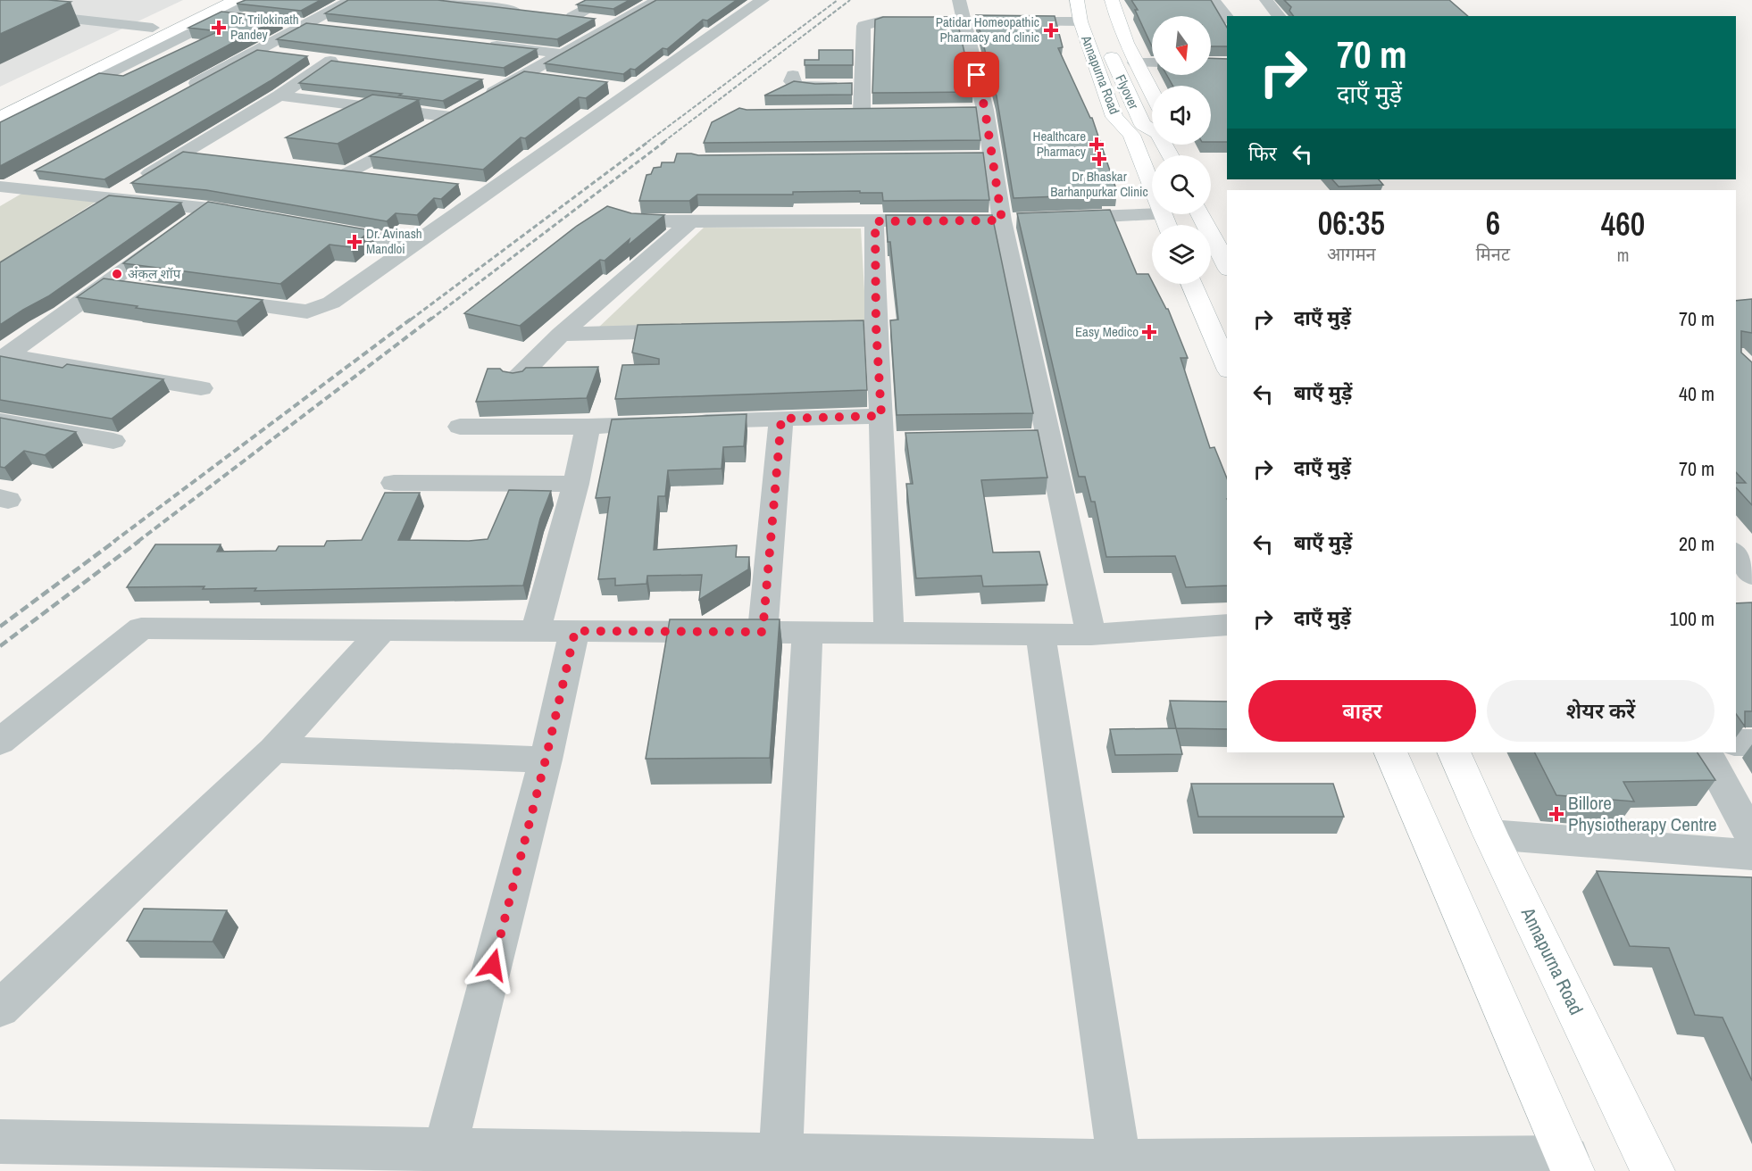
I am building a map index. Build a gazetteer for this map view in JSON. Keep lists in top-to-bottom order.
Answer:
{
  "streets": {
    "main road": ["Annapurna Road", "Flyover"]
  },
  "crossings": [
    ["Annapurna Road", "Flyover"]
  ],
  "places": {
    "health": [
      "Dr. Trilokinath Pandey",
      "Patidar Homeopathic Pharmacy and clinic",
      "Healthcare Pharmacy",
      "Dr Bhaskar Barhanpurkar Clinic",
      "Dr. Avinash Mandloi",
      "Easy Medico",
      "Billore Physiotherapy Centre"
    ],
    "other": ["अंकल शॉप"]
  },
  "north": "bottom",
  "page": {
    "turn": ["70 m", "दाएँ मुड़ें"],
    "then": "फिर",
    "eta": [
      "06:35",
      "आगमन",
      "6",
      "मिनट",
      "460",
      "m"
    ],
    "list": [
      {
        "name": "दाएँ मुड़ें",
        "value": "70 m"
      },
      {
        "name": "बाएँ मुड़ें",
        "value": "40 m"
      },
      {
        "name": "दाएँ मुड़ें",
        "value": "70 m"
      },
      {
        "name": "बाएँ मुड़ें",
        "value": "20 m"
      },
      {
        "name": "दाएँ मुड़ें",
        "value": "100 m"
      }
    ],
    "buttons": ["बाहर", "शेयर करें"]
  }
}
